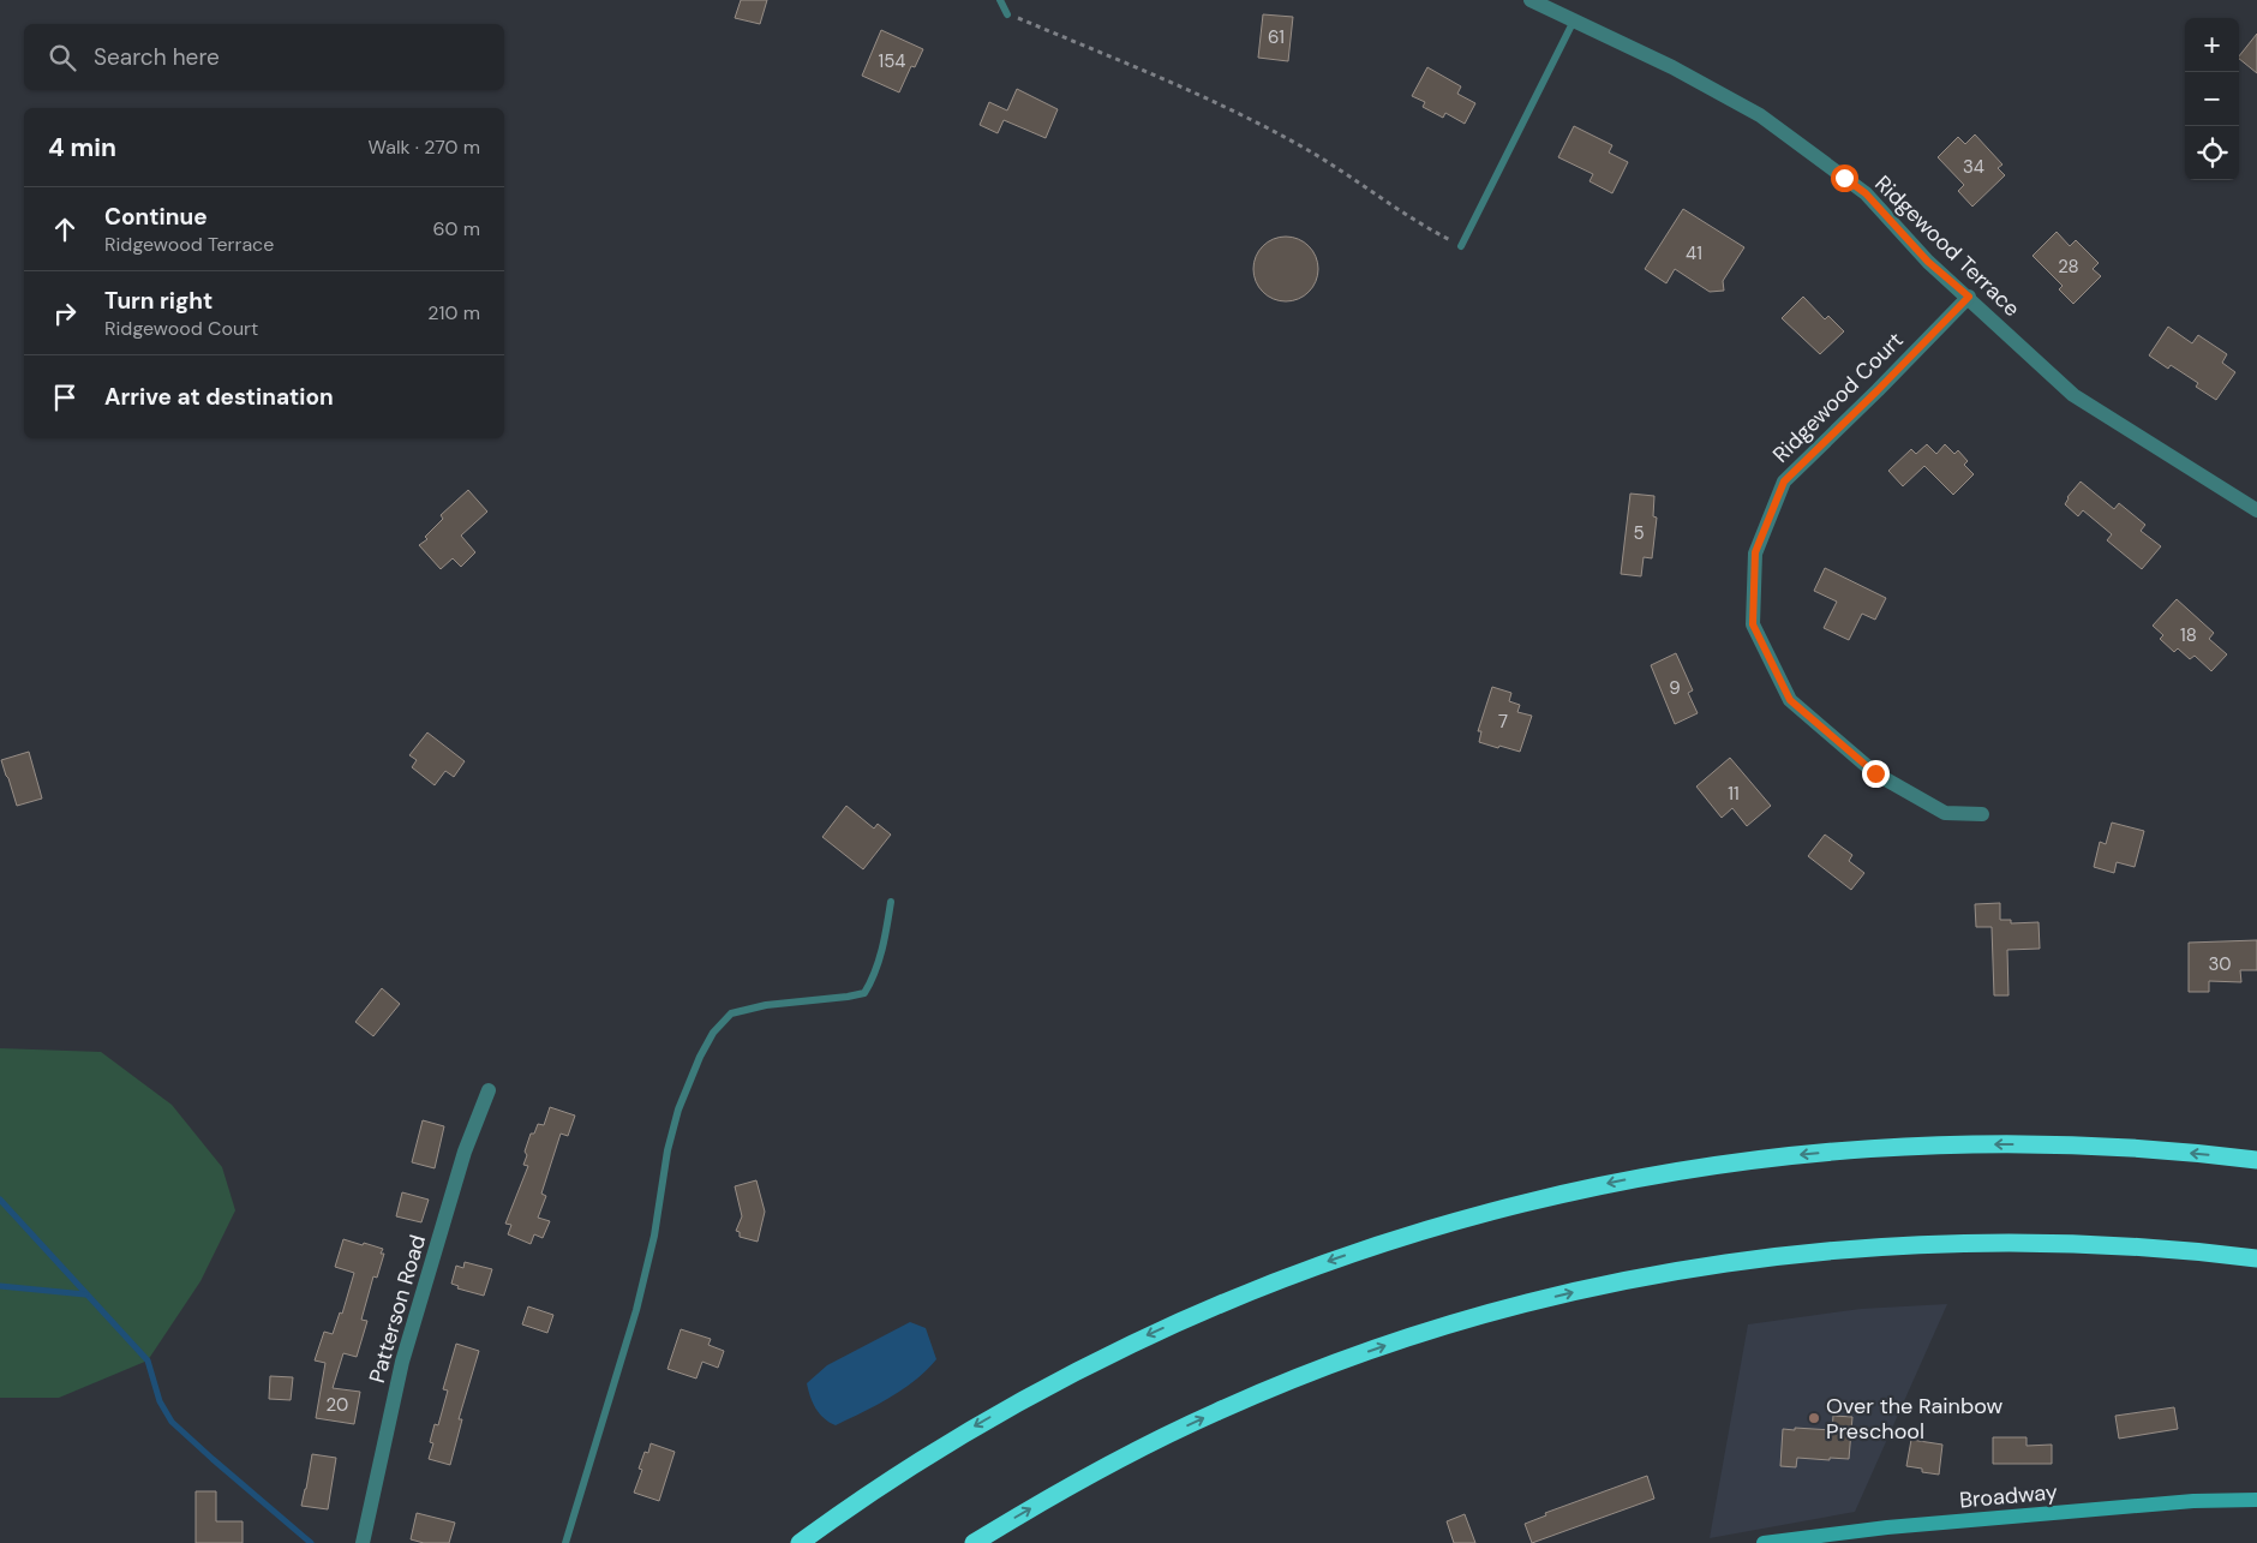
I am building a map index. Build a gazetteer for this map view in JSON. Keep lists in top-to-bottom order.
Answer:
{
  "streets": {
    "main road": ["Broadway"],
    "street": ["Ridgewood Terrace", "Ridgewood Court", "Patterson Road"]
  },
  "crossings": [
    ["Ridgewood Terrace", "Ridgewood Court"]
  ],
  "places": ["Over the Rainbow Preschool"],
  "house_numbers": [
    "61",
    "154",
    "34",
    "41",
    "28",
    "5",
    "18",
    "9",
    "7",
    "11",
    "30",
    "20"
  ],
  "page": {
    "map_buttons": ["+", "−"],
    "search": "Search here",
    "heading": ["4 min", "Walk · 270 m"],
    "list": [
      ["Continue", "Ridgewood Terrace", "60 m"],
      ["Turn right", "Ridgewood Court", "210 m"],
      "Arrive at destination"
    ]
  }
}
